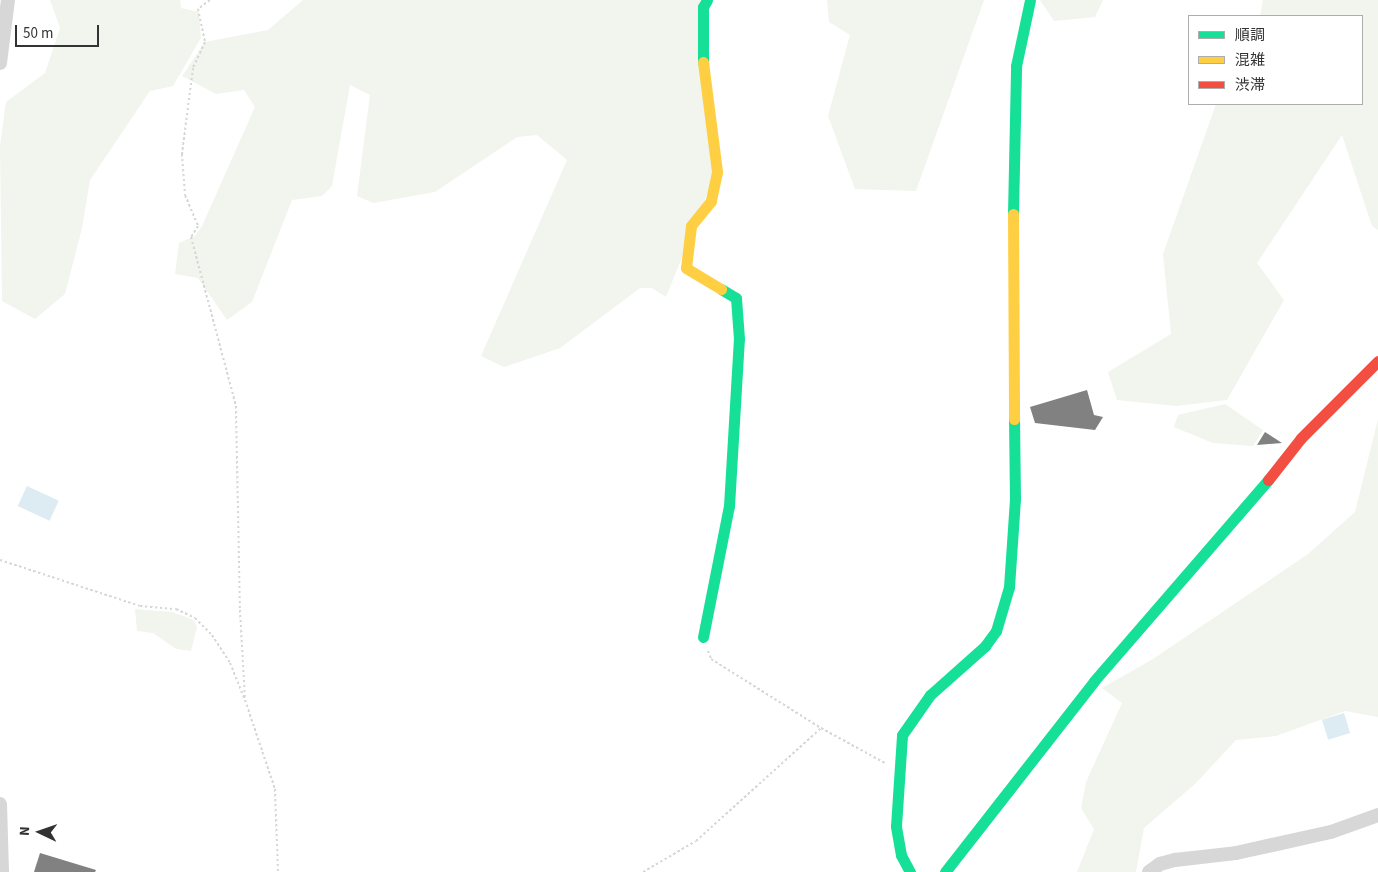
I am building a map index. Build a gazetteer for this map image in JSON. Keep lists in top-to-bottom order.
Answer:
{
  "legend": ["順調", "混雑", "渋滞"],
  "scale_bar": "50 m",
  "north": "left"
}
